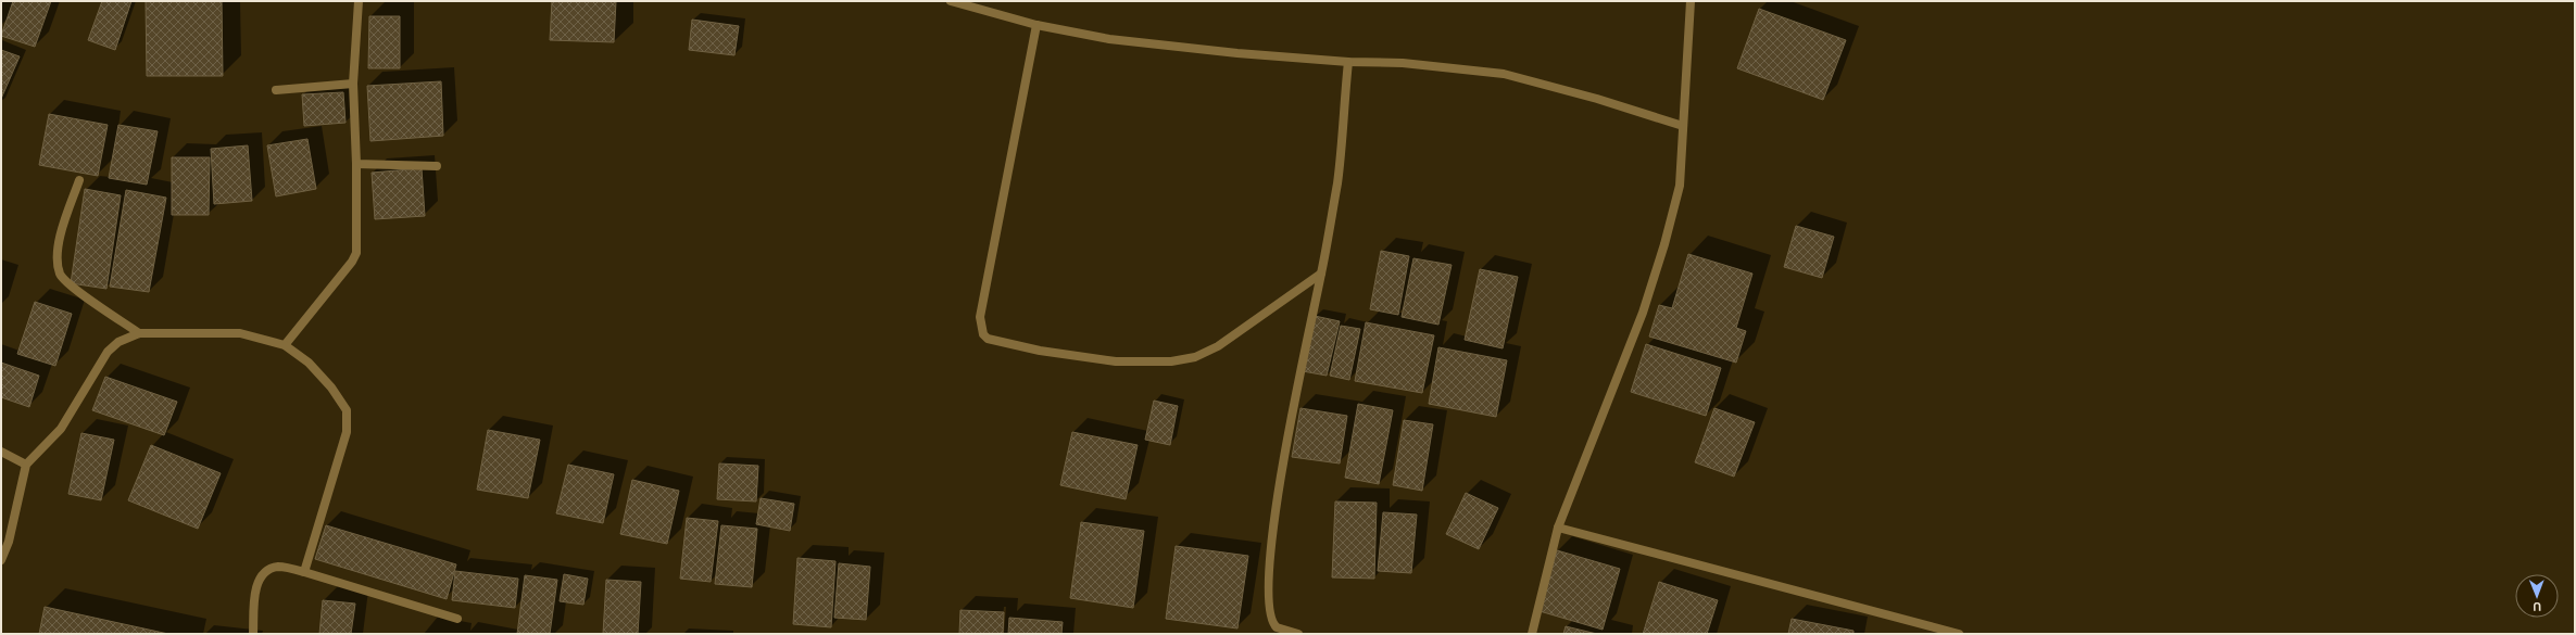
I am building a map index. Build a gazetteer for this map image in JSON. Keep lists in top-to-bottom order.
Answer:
{
  "north": "bottom"
}
